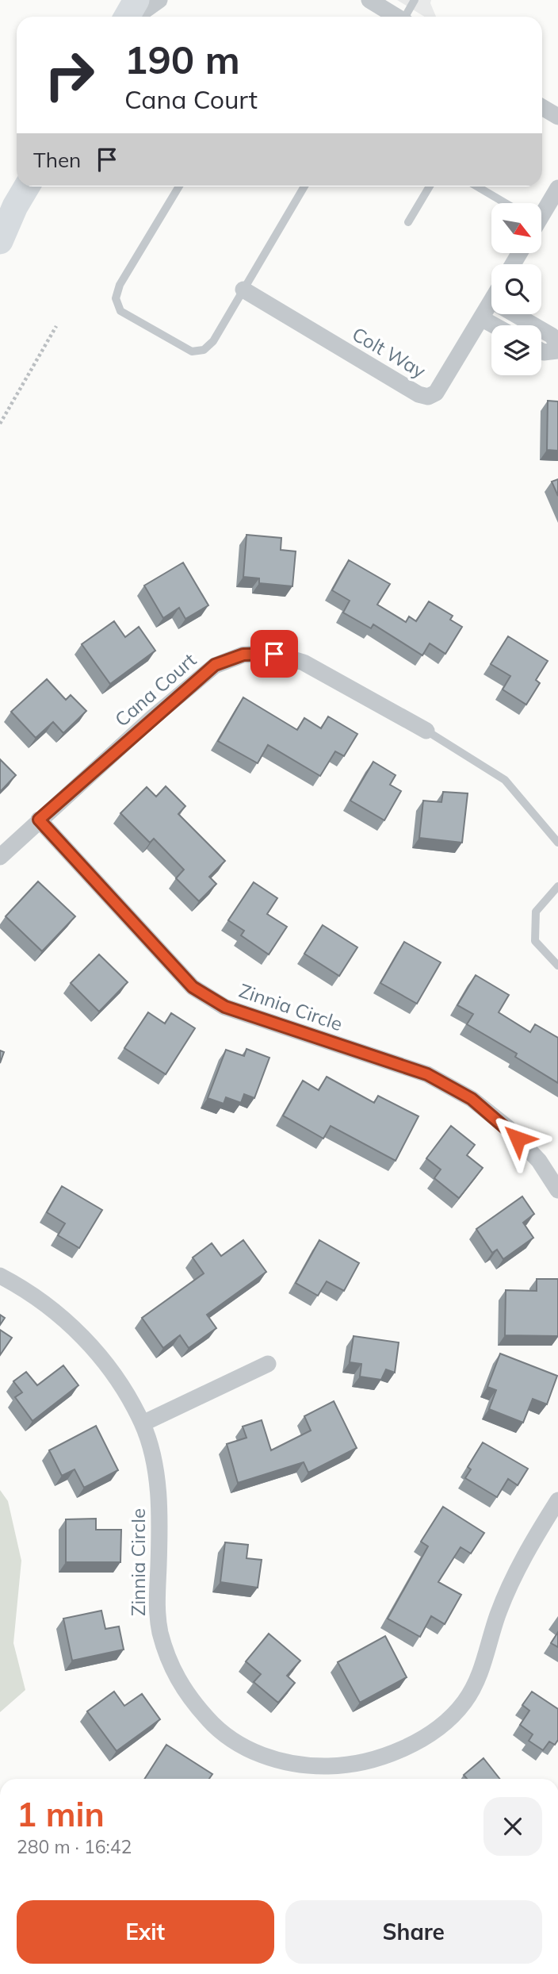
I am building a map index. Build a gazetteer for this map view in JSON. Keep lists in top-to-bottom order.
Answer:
{
  "streets": {
    "street": ["Colt Way", "Cana Court", "Zinnia Circle"]
  },
  "crossings": [
    ["Cana Court", "Zinnia Circle"]
  ],
  "north": "bottom right",
  "page": {
    "turn": ["190 m", "Cana Court"],
    "then": "Then",
    "heading": ["1 min", "280 m · 16:42"],
    "buttons": ["Exit", "Share"]
  }
}
